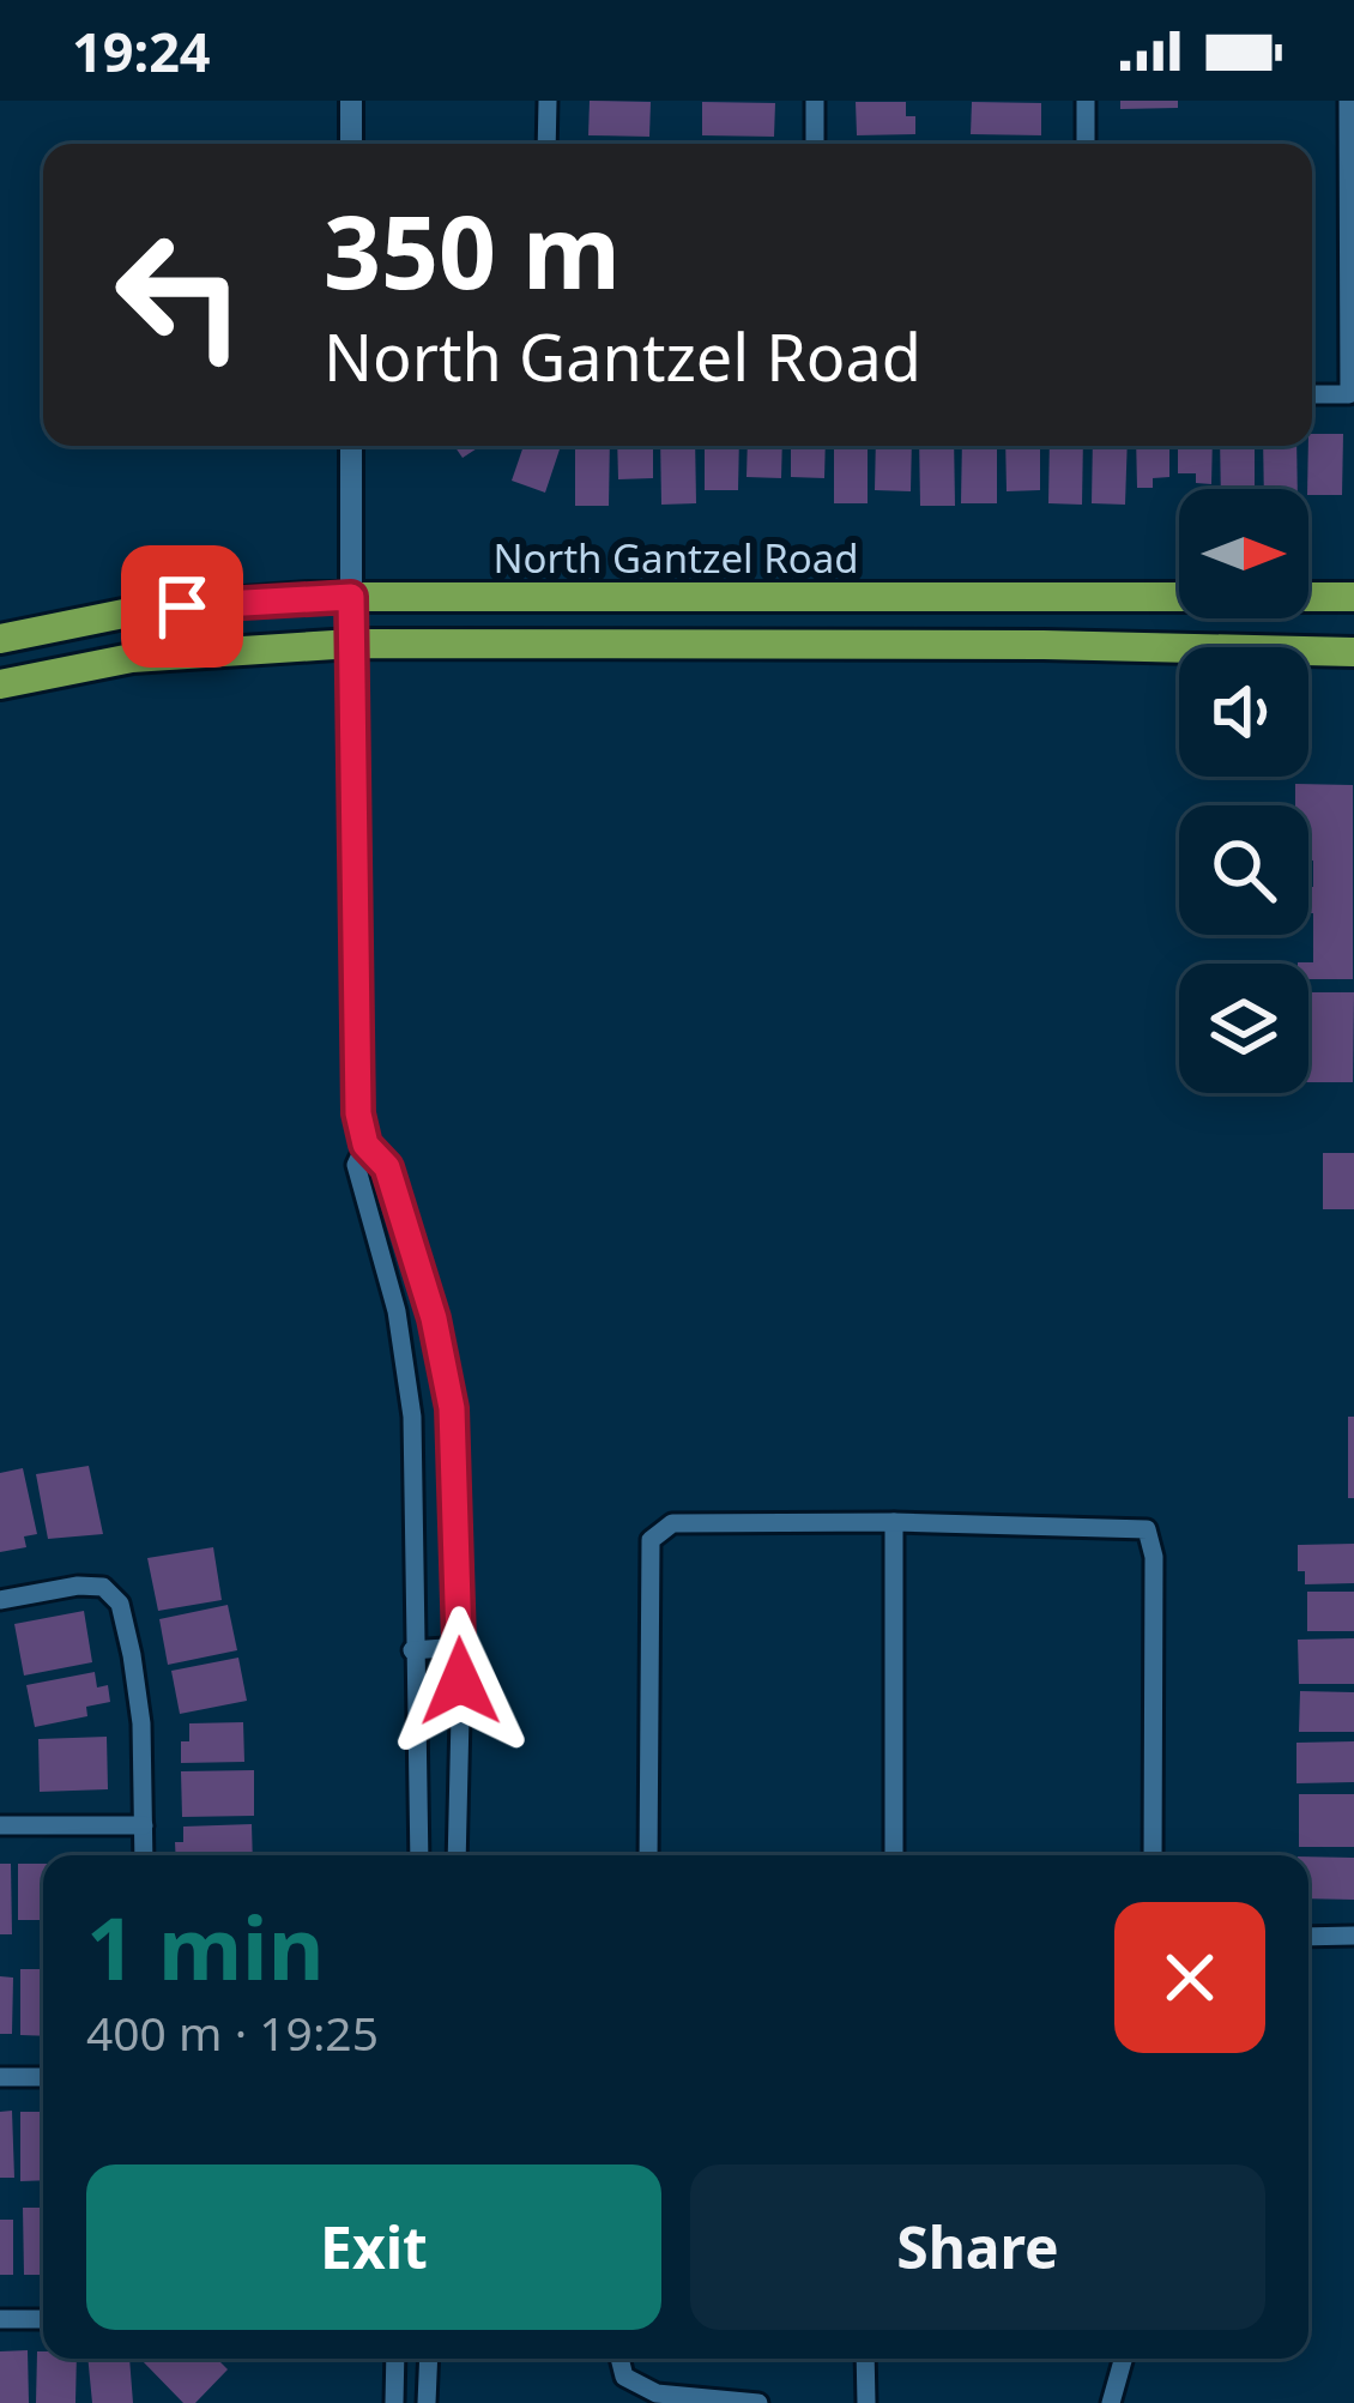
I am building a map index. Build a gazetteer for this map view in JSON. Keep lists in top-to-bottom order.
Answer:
{
  "streets": {
    "main road": ["North Gantzel Road"]
  },
  "north": "right",
  "page": {
    "status": "19:24",
    "turn": ["350 m", "North Gantzel Road"],
    "heading": ["1 min", "400 m · 19:25"],
    "buttons": ["Exit", "Share"]
  }
}
